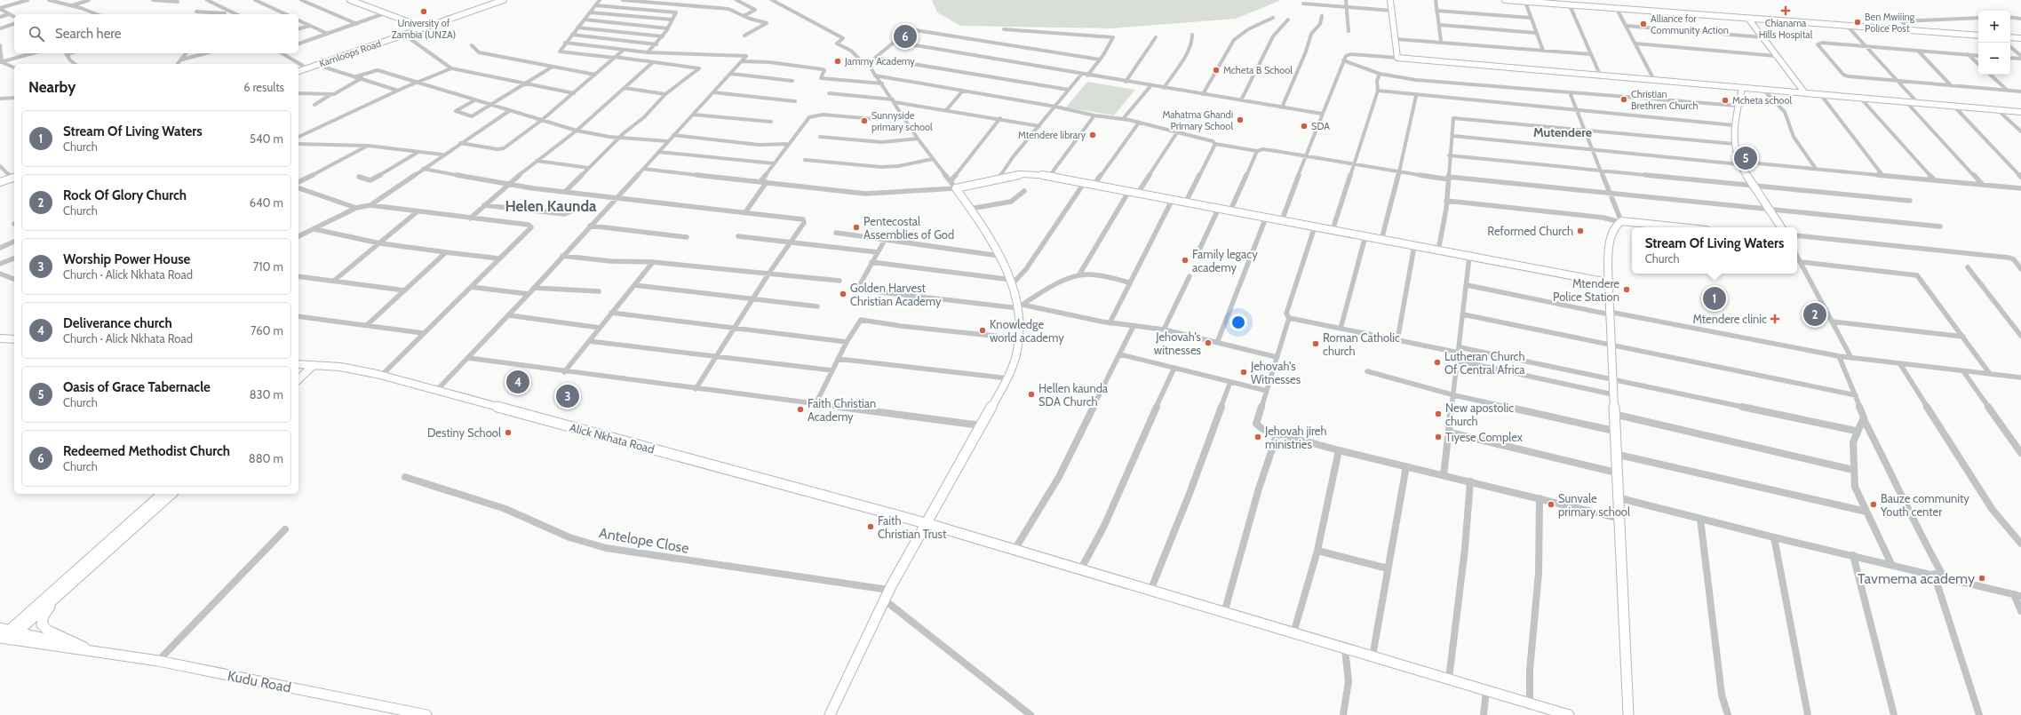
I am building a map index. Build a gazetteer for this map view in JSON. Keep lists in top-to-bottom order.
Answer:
{
  "streets": {
    "main road": ["Kamloops Road", "Alick Nkhata Road", "Kudu Road"],
    "street": ["Antelope Close"]
  },
  "districts": ["Mutendere", "Helen Kaunda"],
  "places": {
    "health": ["Chianama Hills Hospital", "Mtendere clinic"],
    "other": [
      "University of Zambia (UNZA)",
      "Ben Mwiiing Police Post",
      "Alliance for Community Action",
      "Jammy Academy",
      "Mcheta B School",
      "Christian Brethren Church",
      "Mcheta school",
      "Mahatma Ghandi Primary School",
      "Sunnyside primary school",
      "SDA",
      "Mtendere library",
      "Pentecostal Assemblies of God",
      "Reformed Church",
      "Family legacy academy",
      "Mtendere Police Station",
      "Golden Harvest Christian Academy",
      "Knowledge world academy",
      "Jehovah's witnesses",
      "Roman Catholic church",
      "Lutheran Church Of Central Africa",
      "Jehovah's Witnesses",
      "Hellen kaunda SDA Church",
      "Faith Christian Academy",
      "New apostolic church",
      "Destiny School",
      "Jehovah jireh ministries",
      "Tiyese Complex",
      "Sunvale primary school",
      "Bauze community Youth center",
      "Faith Christian Trust",
      "Tavmema academy"
    ]
  },
  "page": {
    "map_buttons": ["+", "−"],
    "search": "Search here",
    "pins": [
      "6",
      "5",
      "1",
      "2",
      "4",
      "3"
    ],
    "heading": ["Nearby", "6 results"],
    "list": [
      {
        "mark": "1",
        "name": "Stream Of Living Waters",
        "note": "Church",
        "value": "540 m"
      },
      {
        "mark": "2",
        "name": "Rock Of Glory Church",
        "note": "Church",
        "value": "640 m"
      },
      {
        "mark": "3",
        "name": "Worship Power House",
        "note": "Church · Alick Nkhata Road",
        "value": "710 m"
      },
      {
        "mark": "4",
        "name": "Deliverance church",
        "note": "Church · Alick Nkhata Road",
        "value": "760 m"
      },
      {
        "mark": "5",
        "name": "Oasis of Grace Tabernacle",
        "note": "Church",
        "value": "830 m"
      },
      {
        "mark": "6",
        "name": "Redeemed Methodist Church",
        "note": "Church",
        "value": "880 m"
      }
    ],
    "popup": ["Stream Of Living Waters", "Church"]
  }
}
